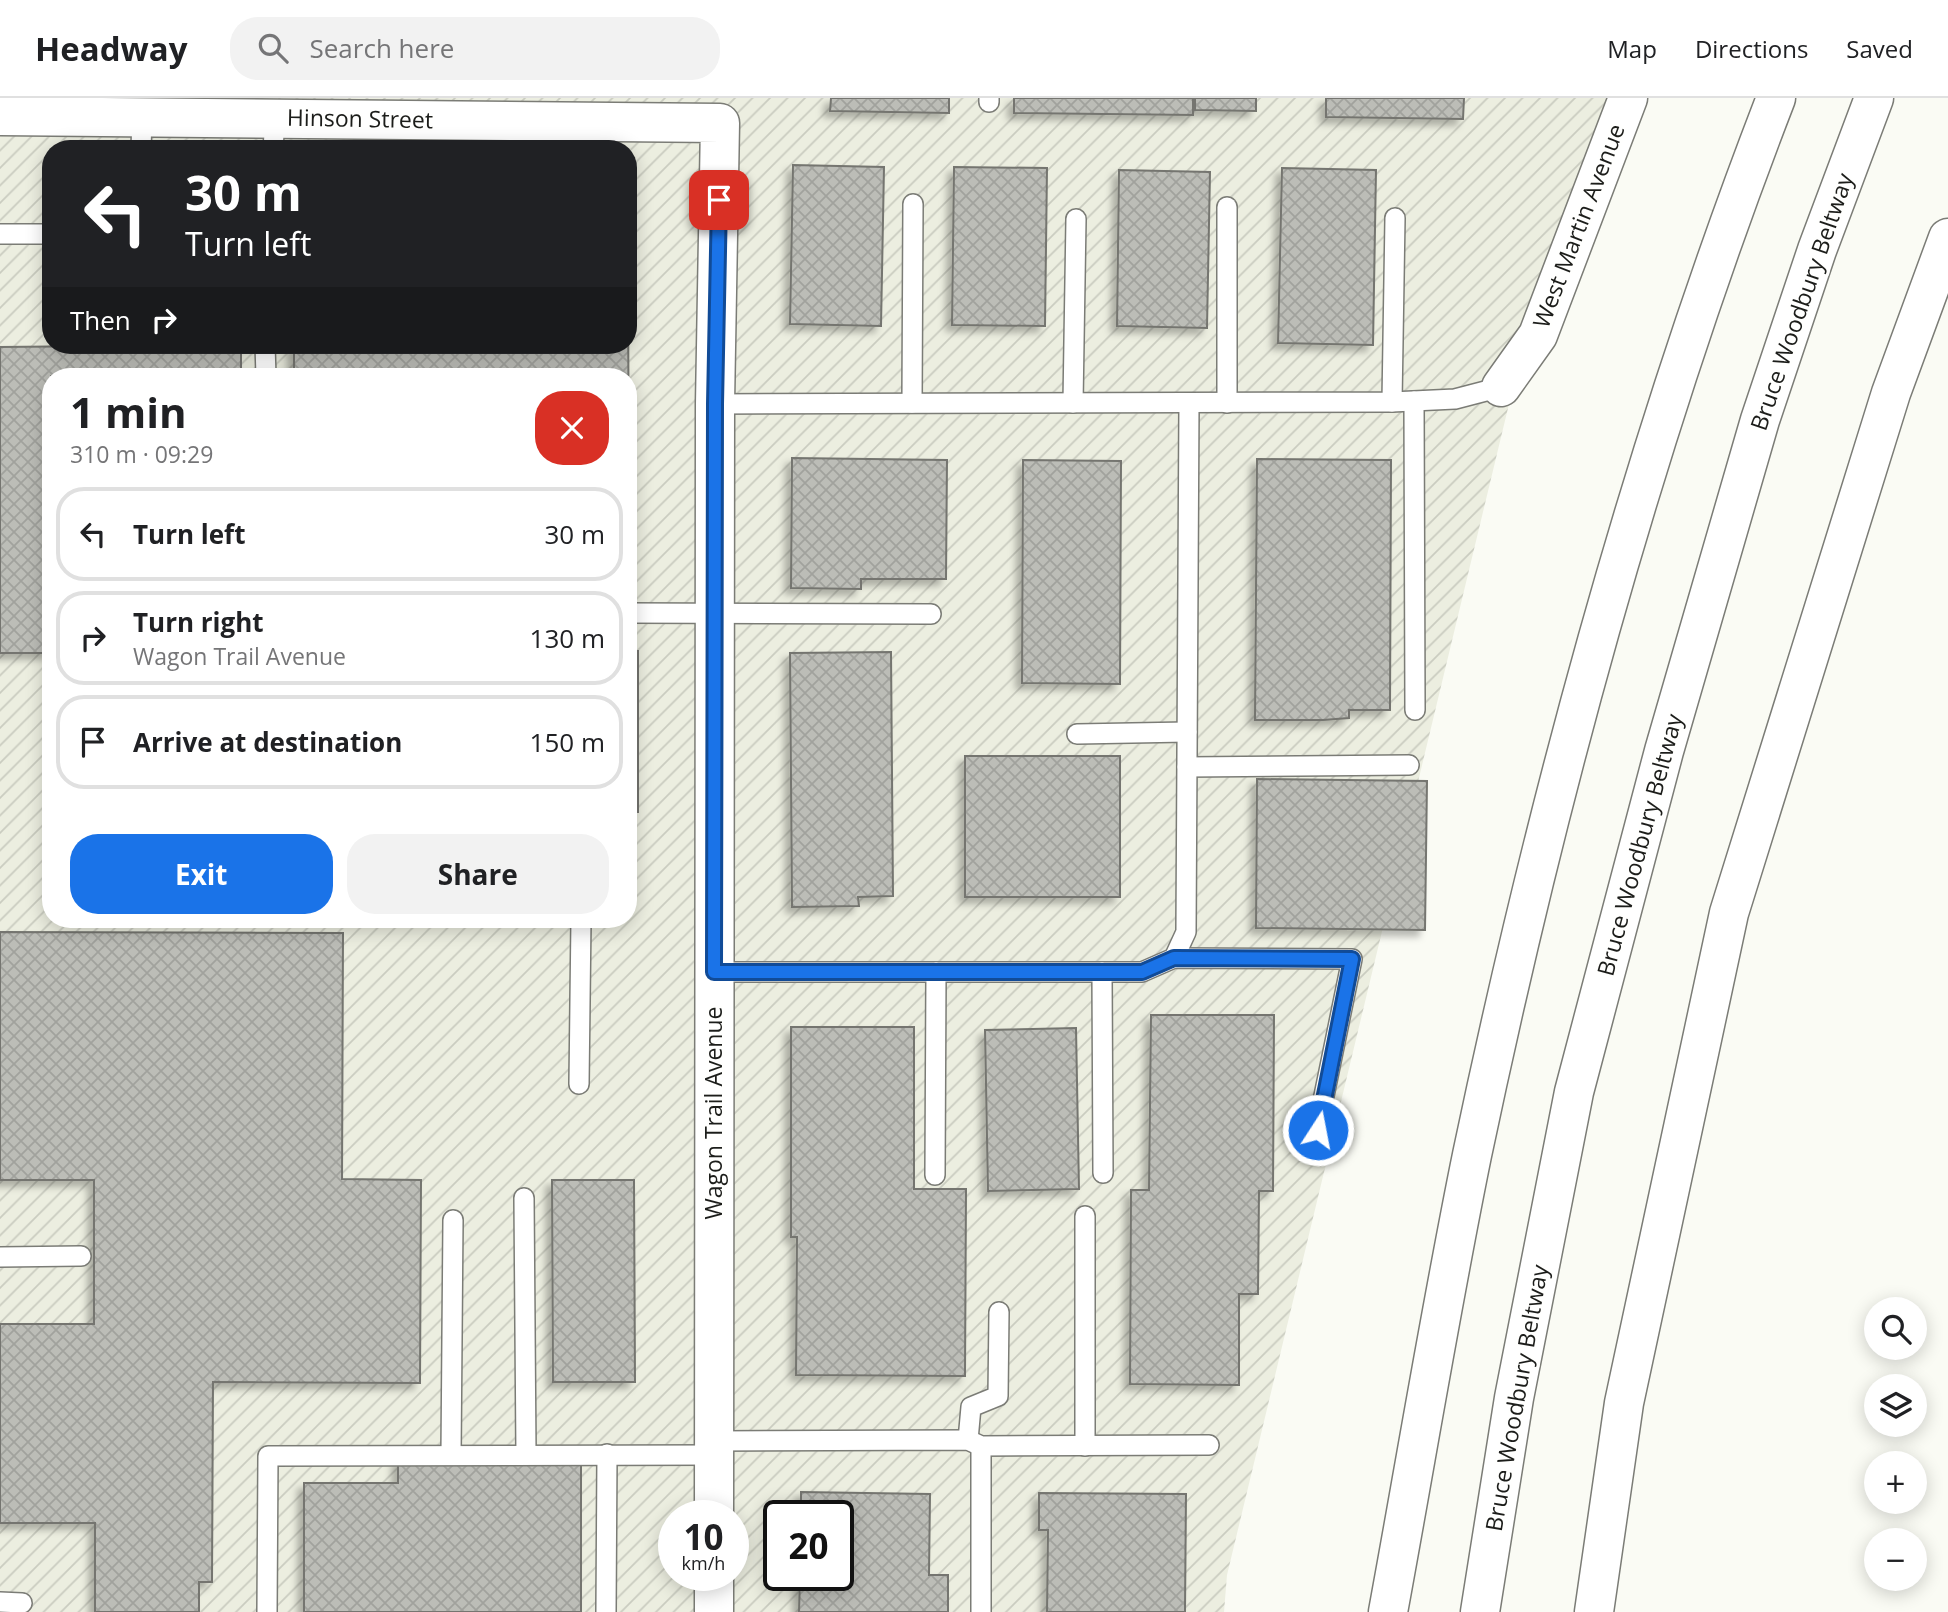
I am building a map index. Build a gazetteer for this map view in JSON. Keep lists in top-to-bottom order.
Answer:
{
  "streets": {
    "main road": [
      "Hinson Street",
      "West Martin Avenue",
      "Bruce Woodbury Beltway",
      "Wagon Trail Avenue"
    ]
  },
  "crossings": [
    ["Hinson Street", "Wagon Trail Avenue"]
  ],
  "page": {
    "header": "Headway",
    "search": "Search here",
    "nav": ["Map", "Directions", "Saved"],
    "turn": ["30 m", "Turn left"],
    "then": "Then",
    "heading": ["1 min", "310 m · 09:29"],
    "list": [
      {
        "name": "Turn left",
        "value": "30 m"
      },
      {
        "name": "Turn right",
        "note": "Wagon Trail Avenue",
        "value": "130 m"
      },
      {
        "name": "Arrive at destination",
        "value": "150 m"
      }
    ],
    "buttons": ["Exit", "Share"],
    "map_buttons": ["+", "−"],
    "speed": "10 km/h",
    "limit": "20"
  }
}
